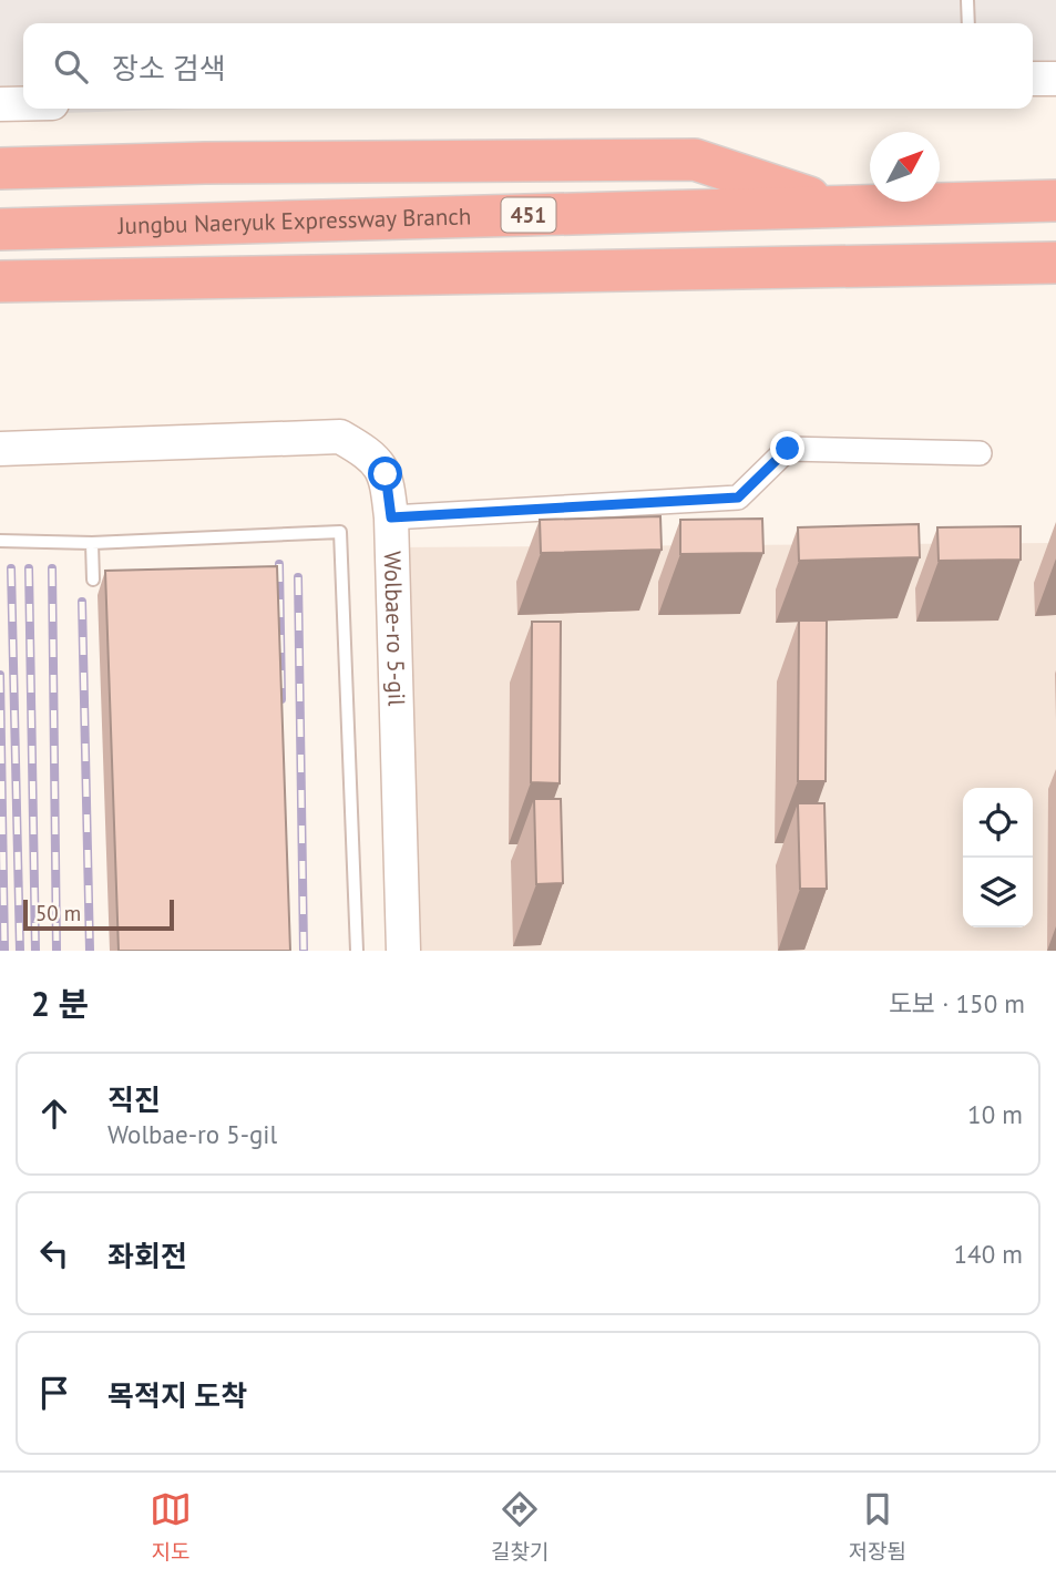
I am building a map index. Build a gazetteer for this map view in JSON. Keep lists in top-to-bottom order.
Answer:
{
  "streets": {
    "highway": ["451", "Jungbu Naeryuk Expressway Branch"],
    "street": ["Wolbae-ro 5-gil"]
  },
  "scale_bar": "50 m",
  "north": "top right",
  "page": {
    "search": "장소 검색",
    "scale": "50 m",
    "heading": ["2 분", "도보 · 150 m"],
    "list": [
      ["직진", "Wolbae-ro 5-gil", "10 m"],
      ["좌회전", "140 m"],
      "목적지 도착"
    ],
    "nav": ["지도", "길찾기", "저장됨"]
  }
}
